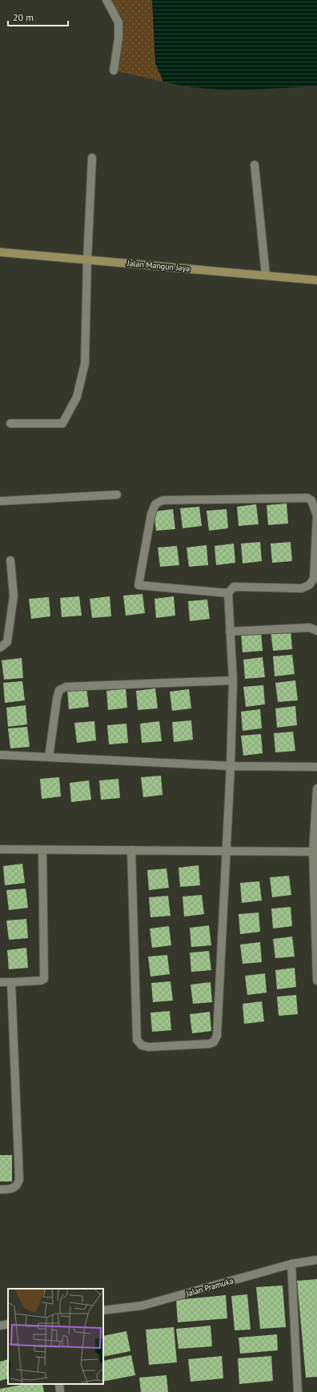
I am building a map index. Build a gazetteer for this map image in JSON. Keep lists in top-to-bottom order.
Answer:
{
  "streets": {
    "street": ["Jalan Mangun Jaya", "Jalan Pramuka"]
  },
  "scale_bar": "20 m"
}
